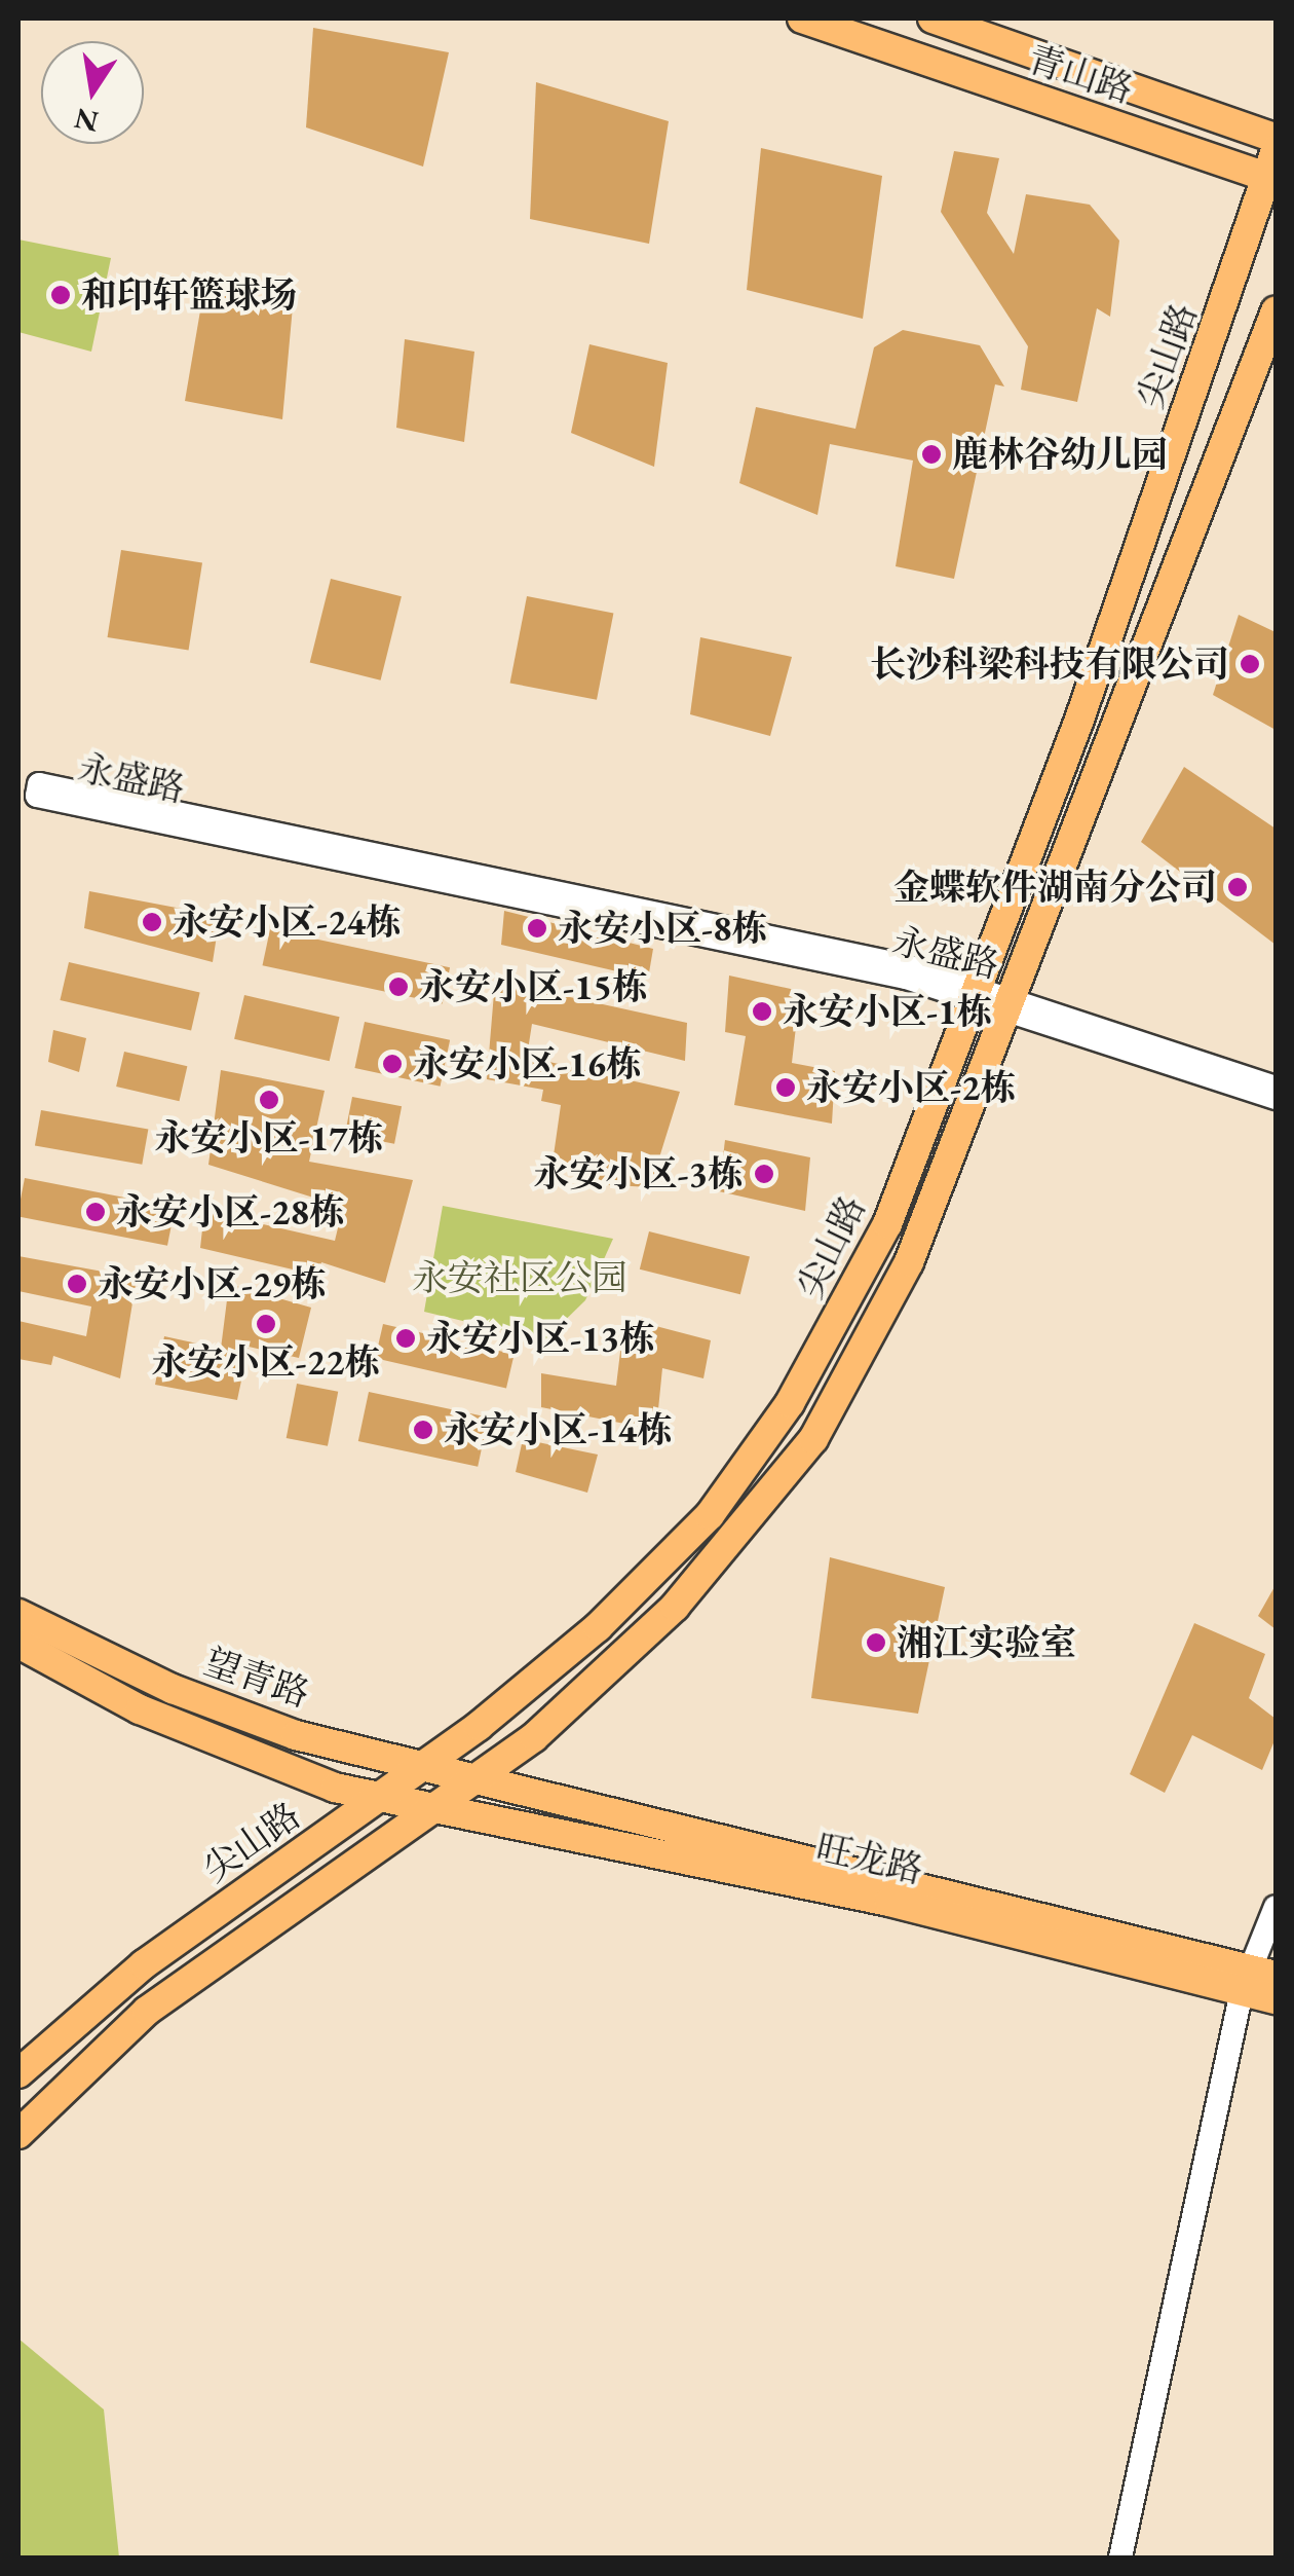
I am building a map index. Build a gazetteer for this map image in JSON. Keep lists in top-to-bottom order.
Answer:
{
  "streets": {
    "main road": [
      "青山路",
      "尖山路",
      "望青路",
      "旺龙路"
    ],
    "street": ["永盛路"]
  },
  "crossings": [
    ["青山路", "尖山路"],
    ["尖山路", "永盛路"],
    ["尖山路", "望青路"],
    ["尖山路", "旺龙路"],
    ["望青路", "旺龙路"]
  ],
  "parks": ["永安社区公园"],
  "places": [
    "和印轩篮球场",
    "鹿林谷幼儿园",
    "长沙科梁科技有限公司",
    "金蝶软件湖南分公司",
    "永安小区-24栋",
    "永安小区-8栋",
    "永安小区-15栋",
    "永安小区-1栋",
    "永安小区-16栋",
    "永安小区-2栋",
    "永安小区-17栋",
    "永安小区-3栋",
    "永安小区-28栋",
    "永安小区-29栋",
    "永安小区-22栋",
    "永安小区-13栋",
    "永安小区-14栋",
    "湘江实验室"
  ],
  "north": "bottom"
}
